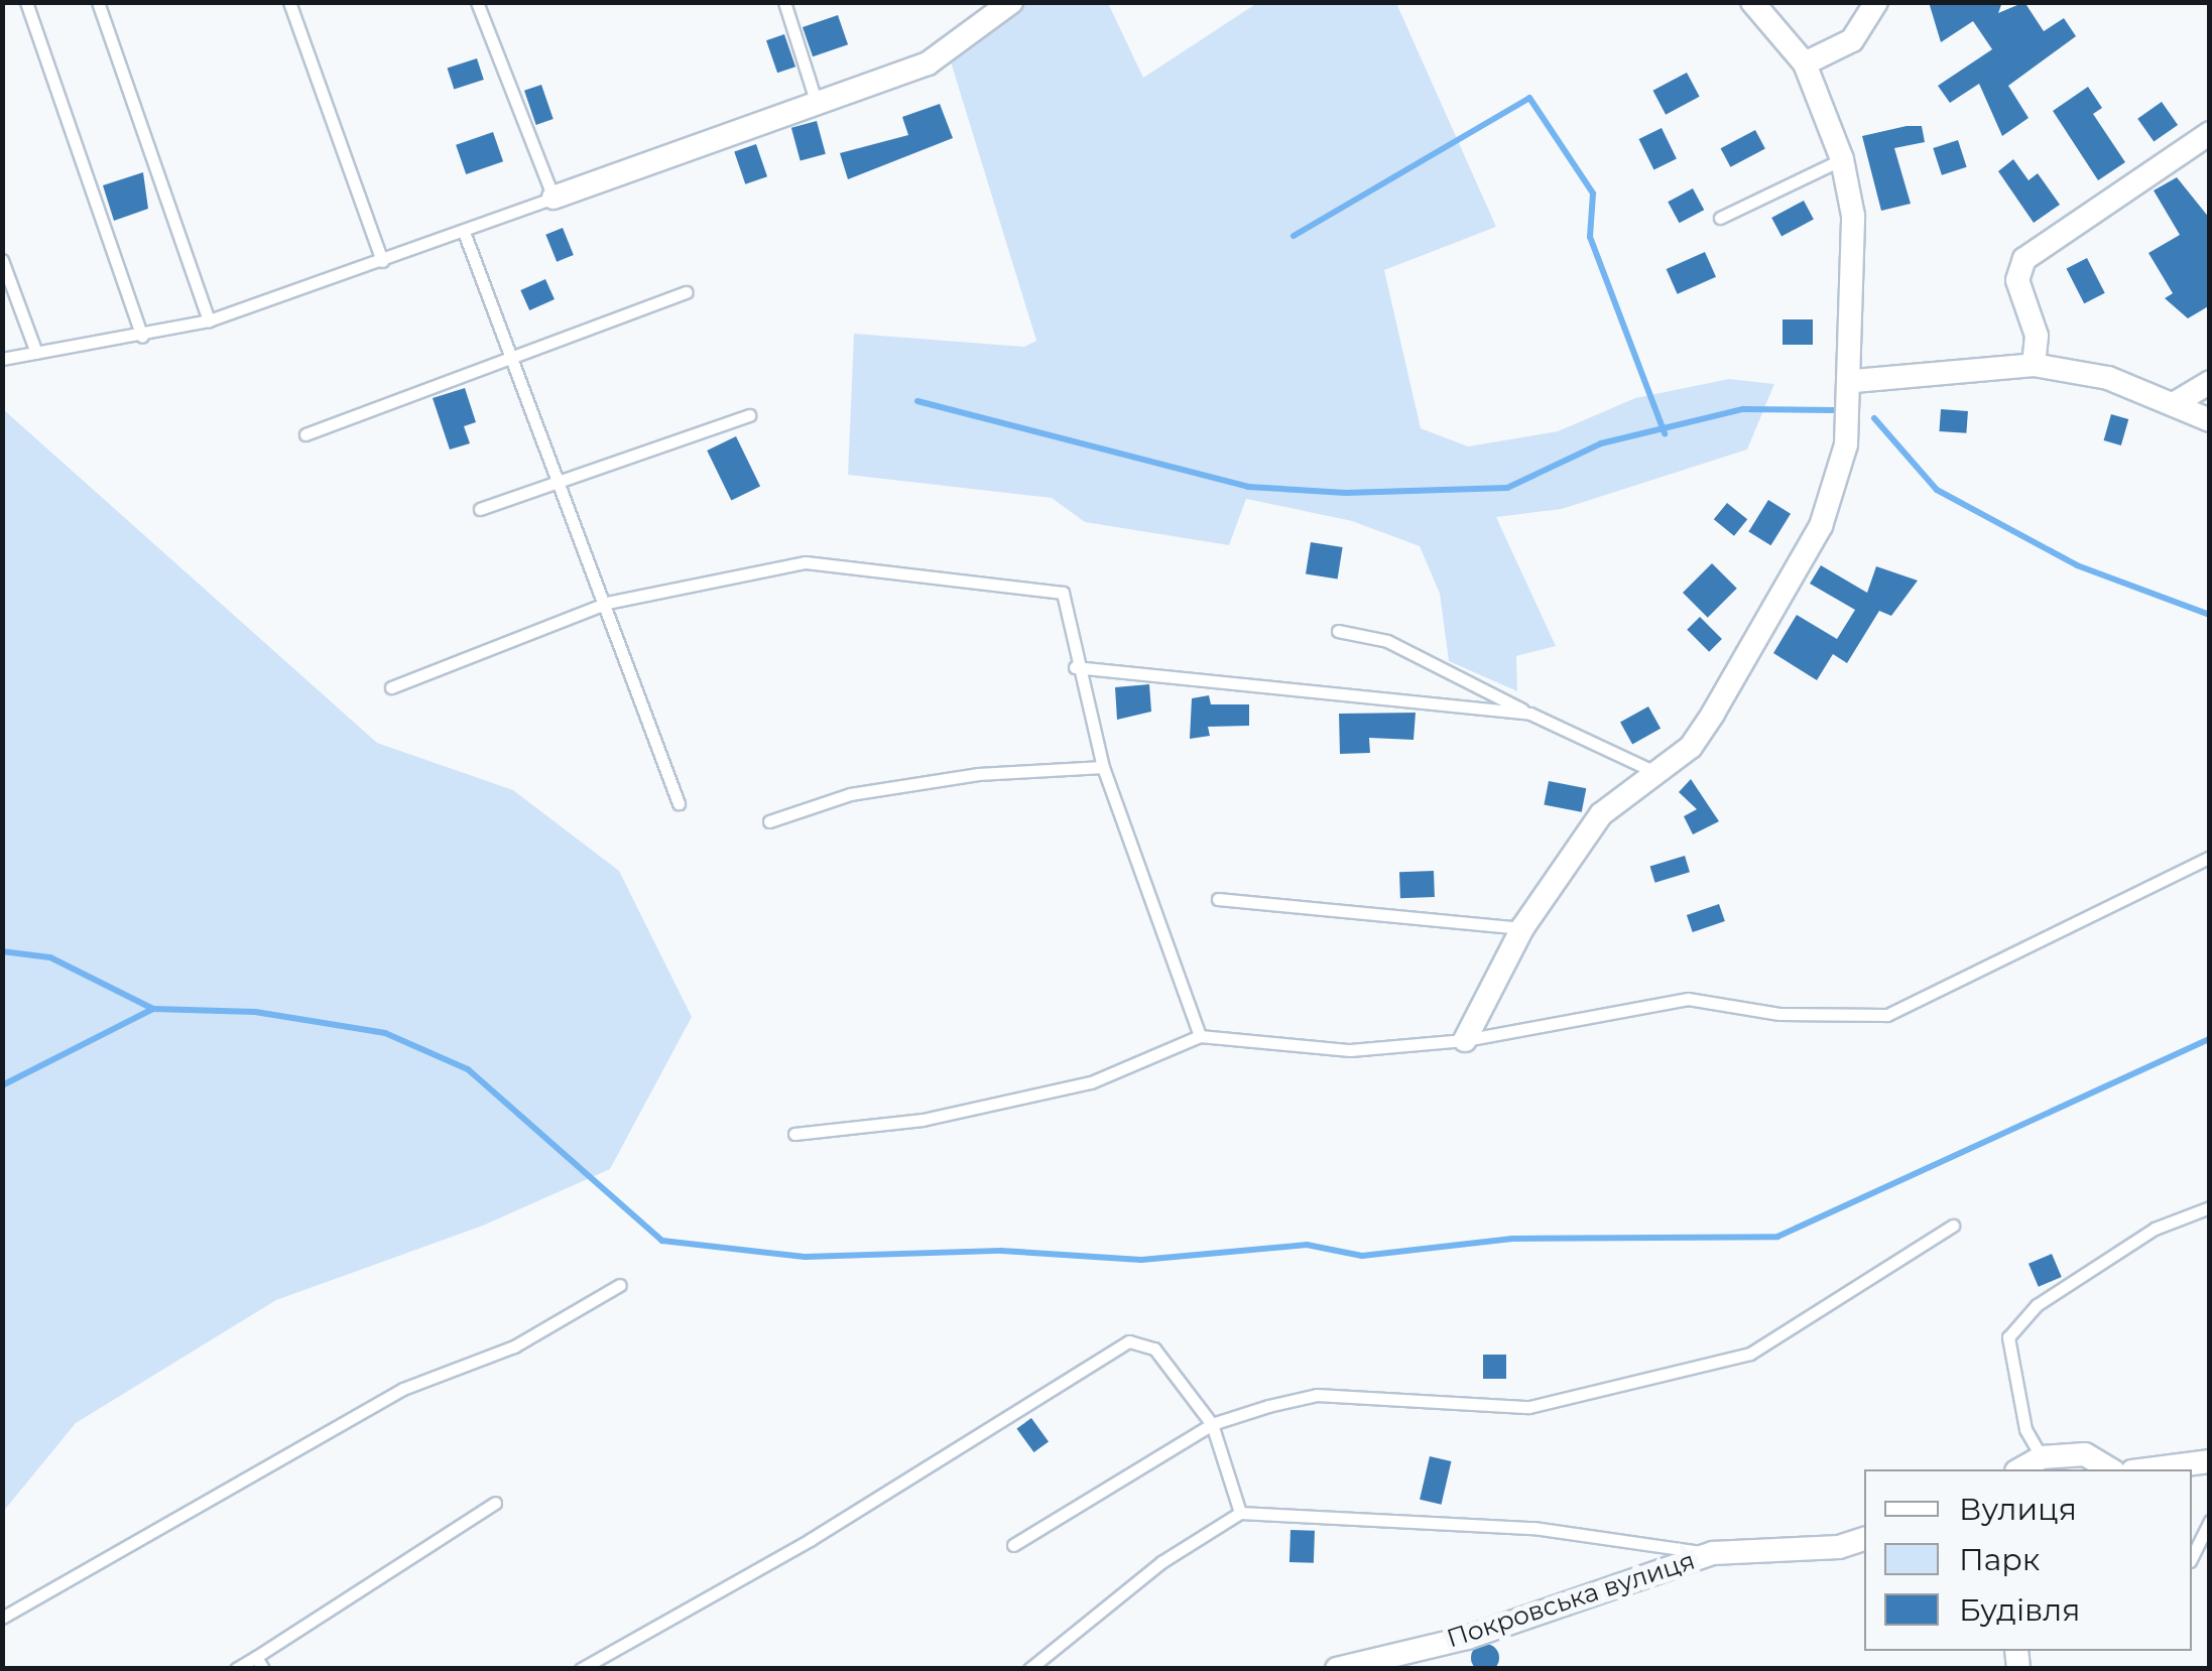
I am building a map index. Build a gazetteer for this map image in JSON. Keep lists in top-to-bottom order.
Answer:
{
  "streets": {
    "street": ["Покровська вулиця"]
  },
  "legend": ["Вулиця", "Парк", "Будівля"]
}
